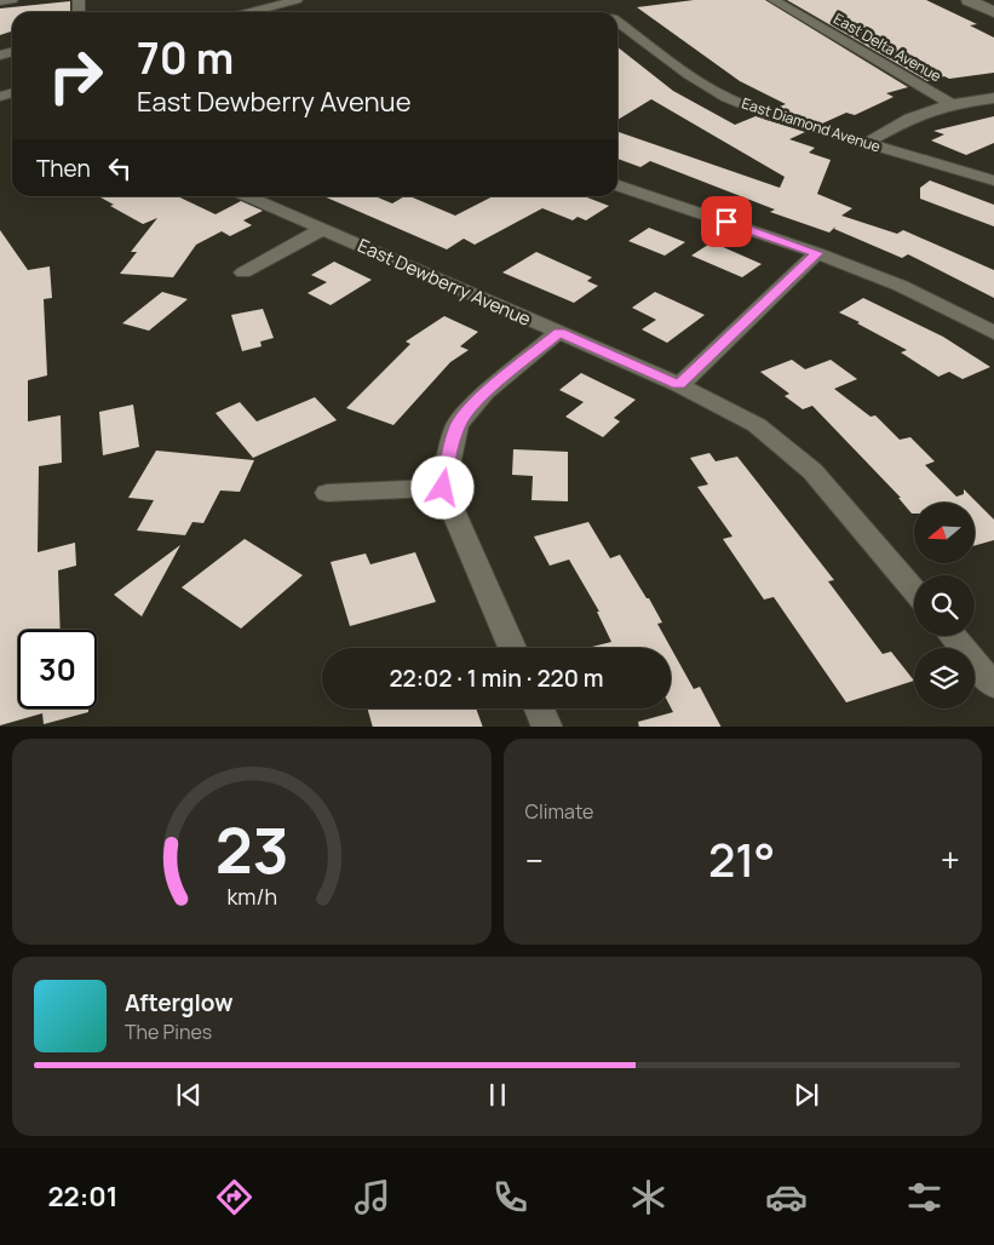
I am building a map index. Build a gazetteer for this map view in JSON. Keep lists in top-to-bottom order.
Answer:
{
  "streets": {
    "street": ["East Delta Avenue", "East Diamond Avenue", "East Dewberry Avenue"]
  },
  "north": "left",
  "page": {
    "turn": ["70 m", "East Dewberry Avenue"],
    "then": "Then",
    "limit": "30",
    "trip": "22:02 · 1 min · 220 m",
    "tile": "Climate",
    "heat": ["−", "21°", "+"],
    "song": ["Afterglow", "The Pines"],
    "tabs": "22:01",
    "gauge": ["23", "km/h"]
  }
}
